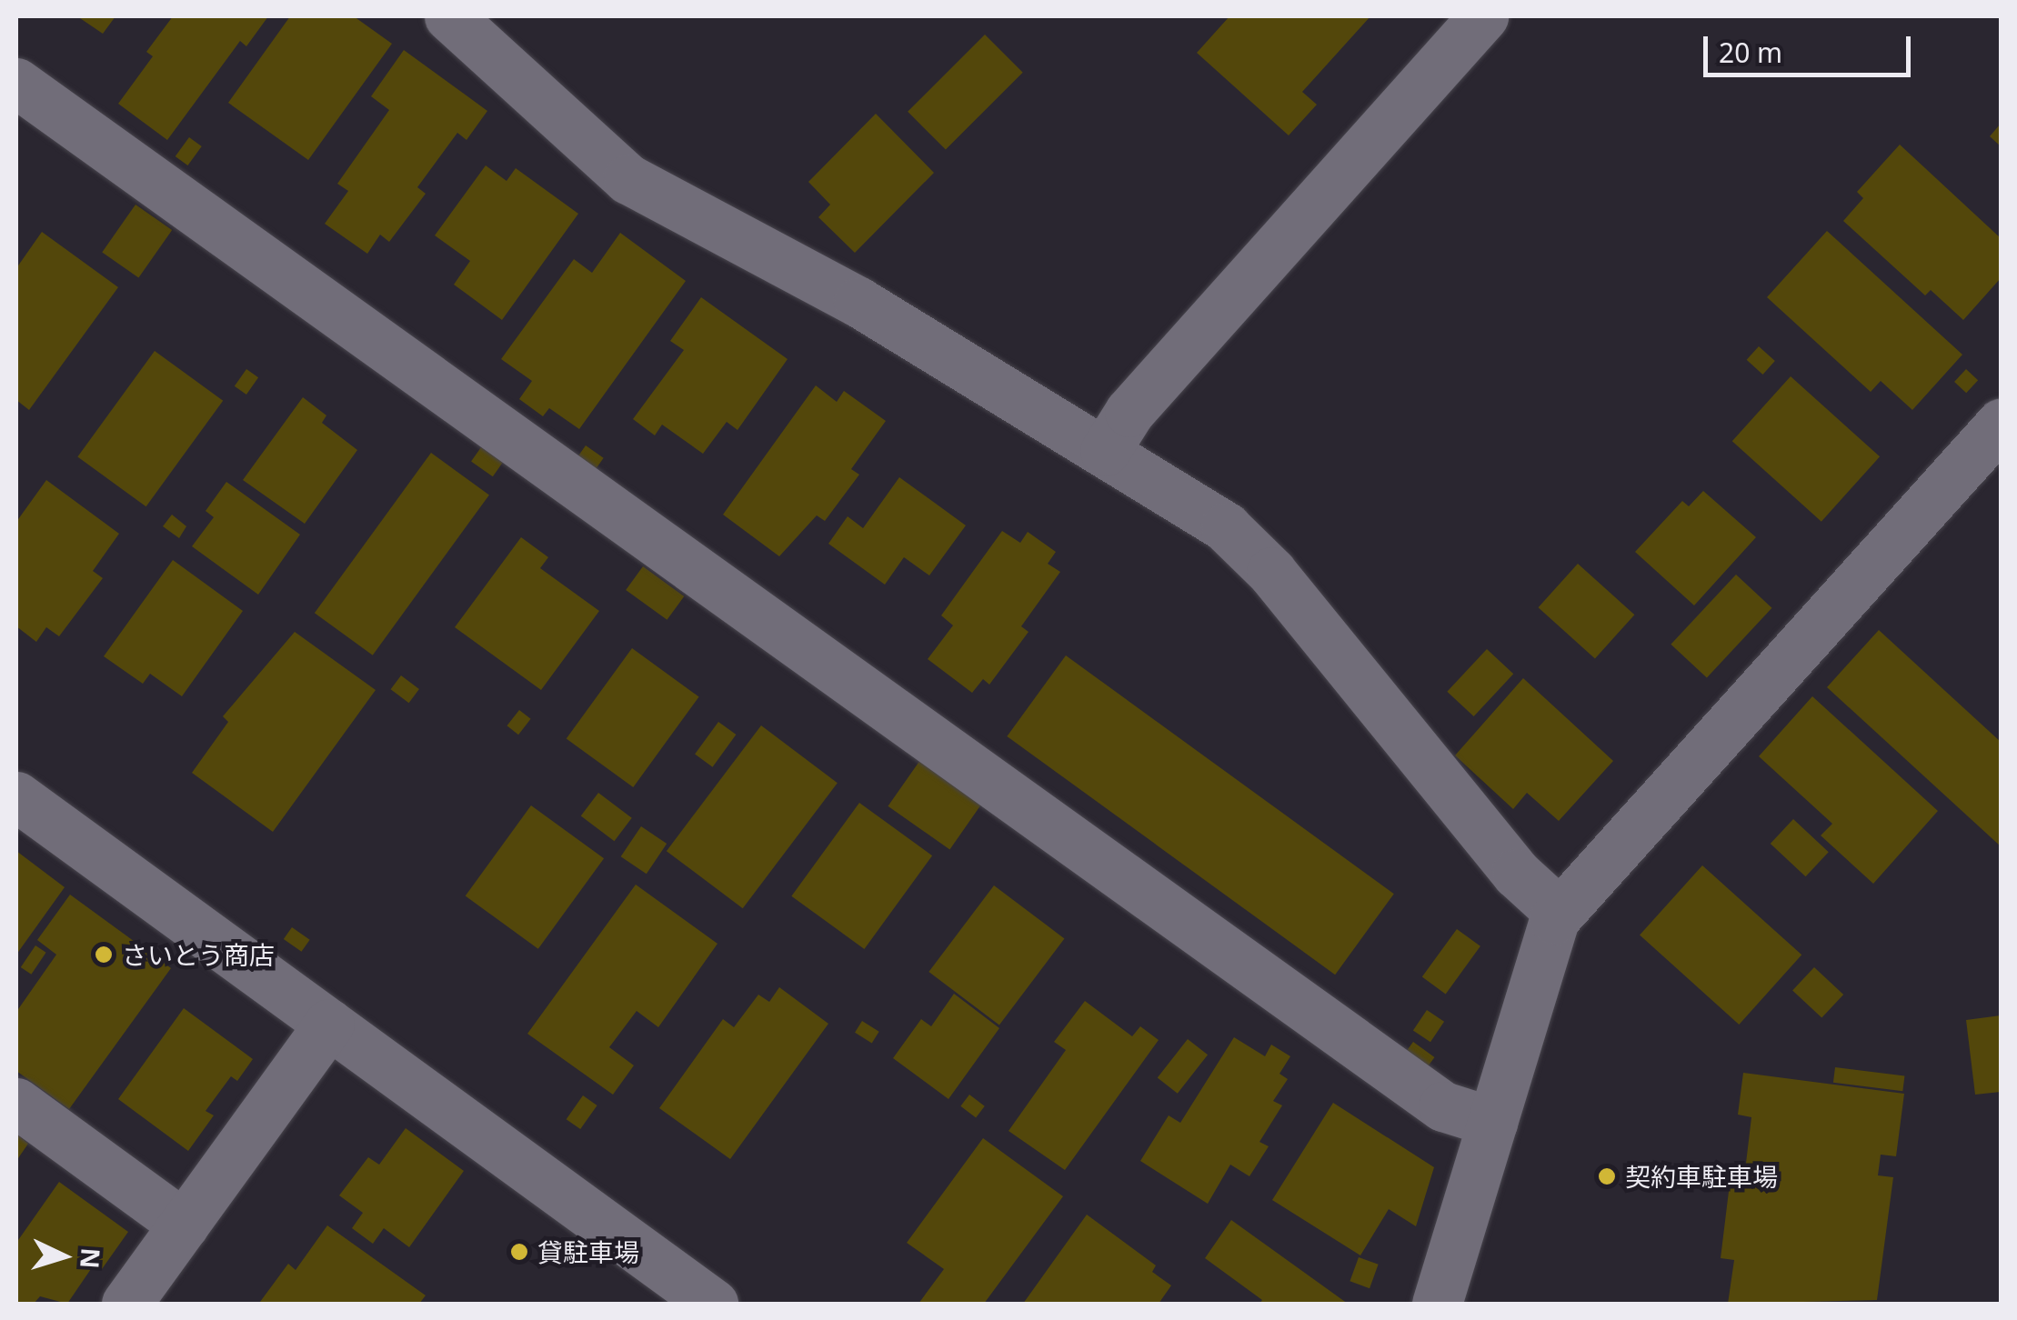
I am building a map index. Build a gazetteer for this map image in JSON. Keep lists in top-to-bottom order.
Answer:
{
  "places": ["さいとう商店", "契約車駐車場", "貸駐車場"],
  "scale_bar": "20 m",
  "north": "right"
}
